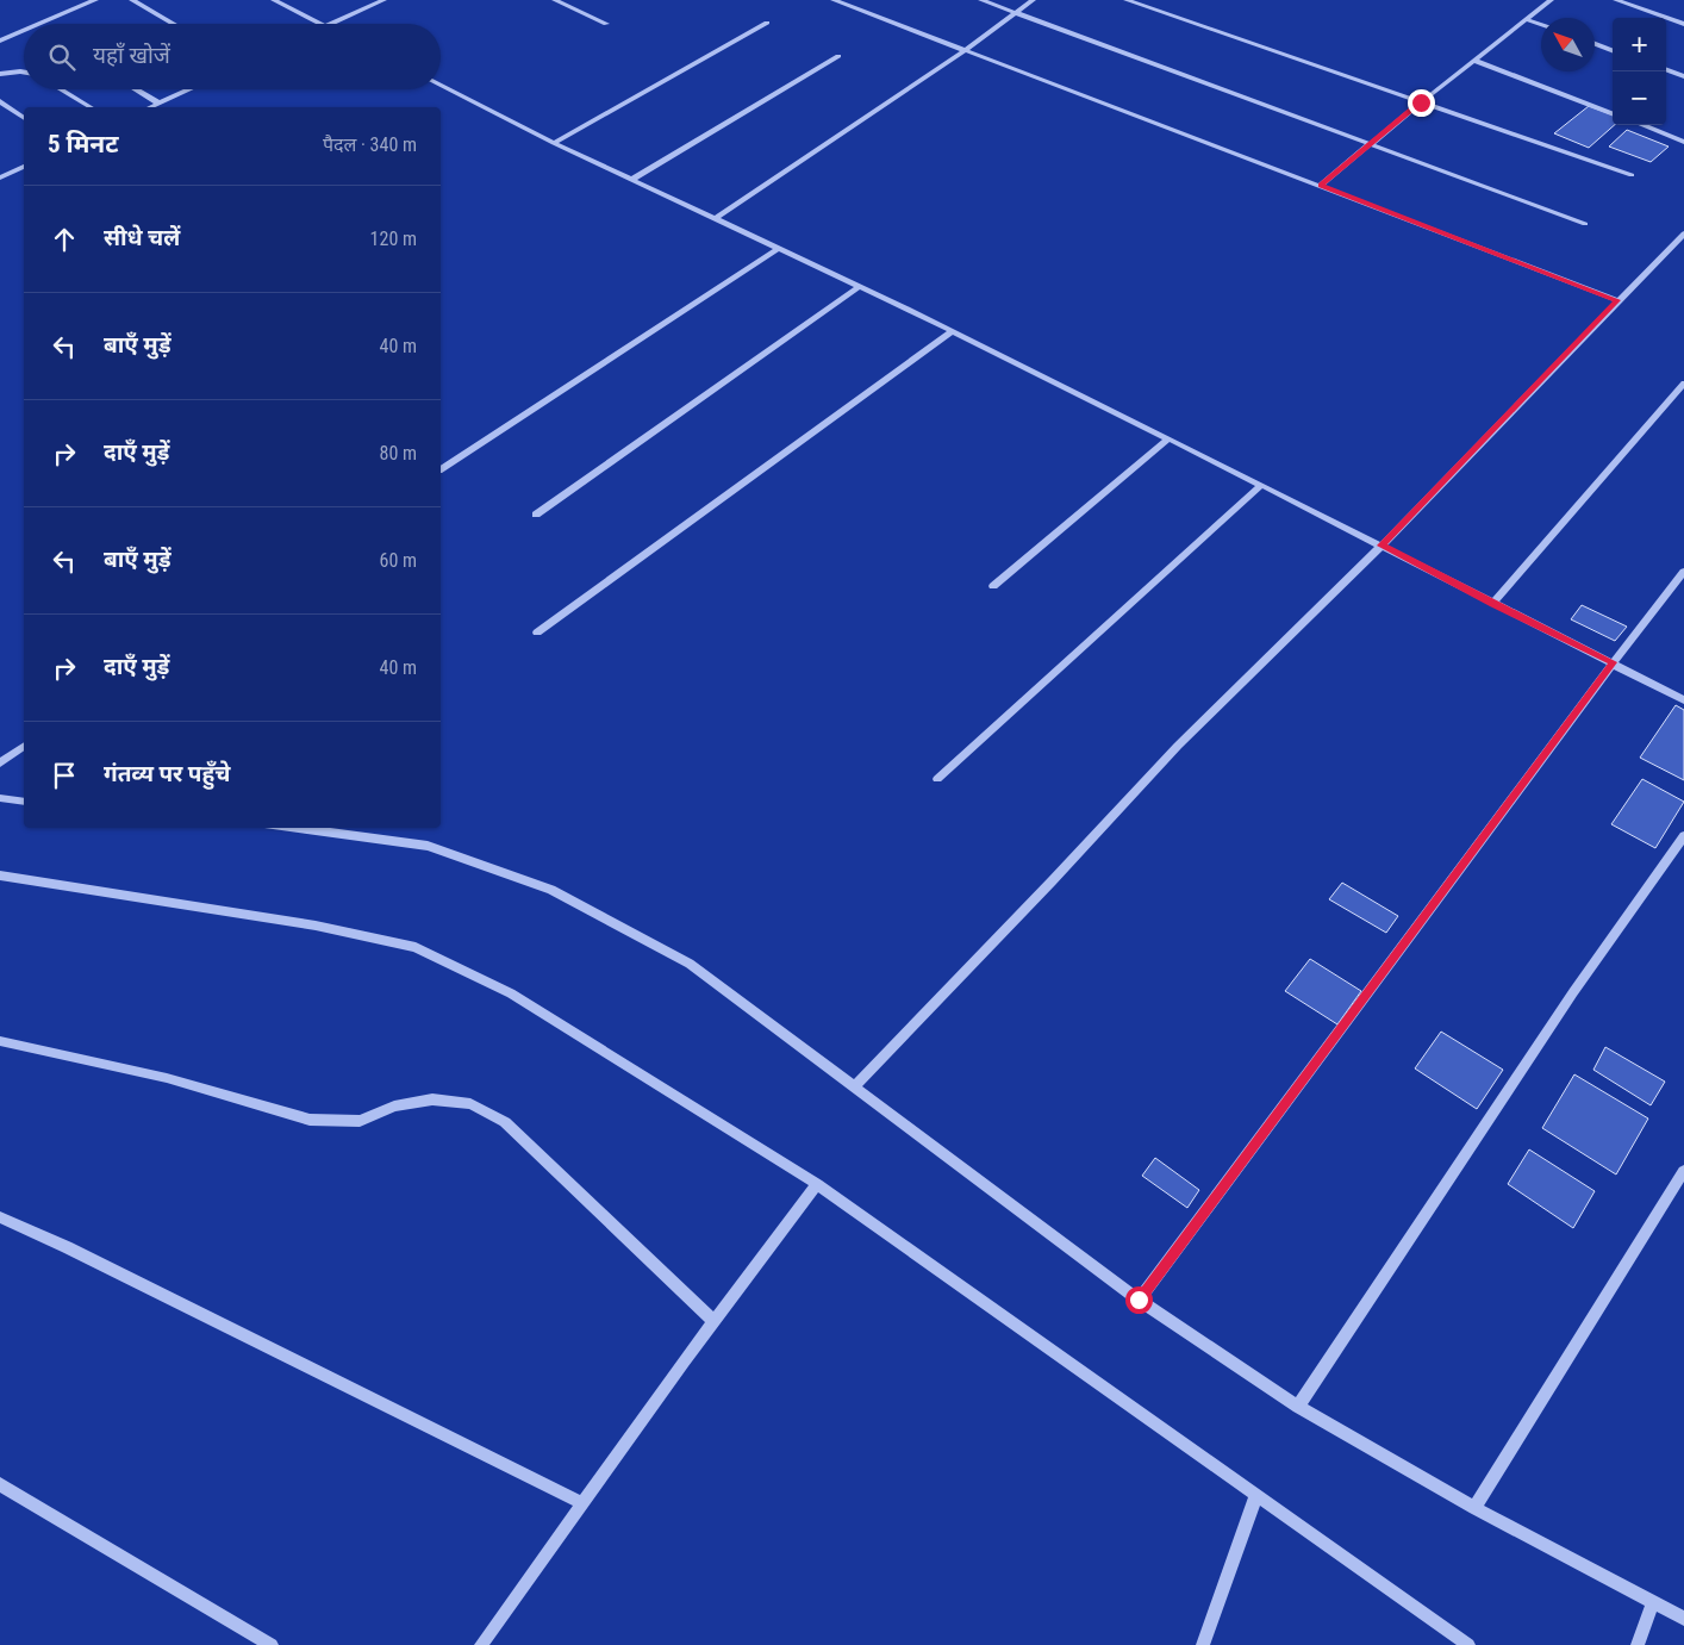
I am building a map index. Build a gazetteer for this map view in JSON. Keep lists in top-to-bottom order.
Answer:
{
  "north": "top left",
  "page": {
    "map_buttons": ["+", "−"],
    "search": "यहाँ खोजें",
    "heading": ["5 मिनट", "पैदल · 340 m"],
    "list": [
      ["सीधे चलें", "120 m"],
      ["बाएँ मुड़ें", "40 m"],
      ["दाएँ मुड़ें", "80 m"],
      ["बाएँ मुड़ें", "60 m"],
      ["दाएँ मुड़ें", "40 m"],
      "गंतव्य पर पहुँचे"
    ]
  }
}
